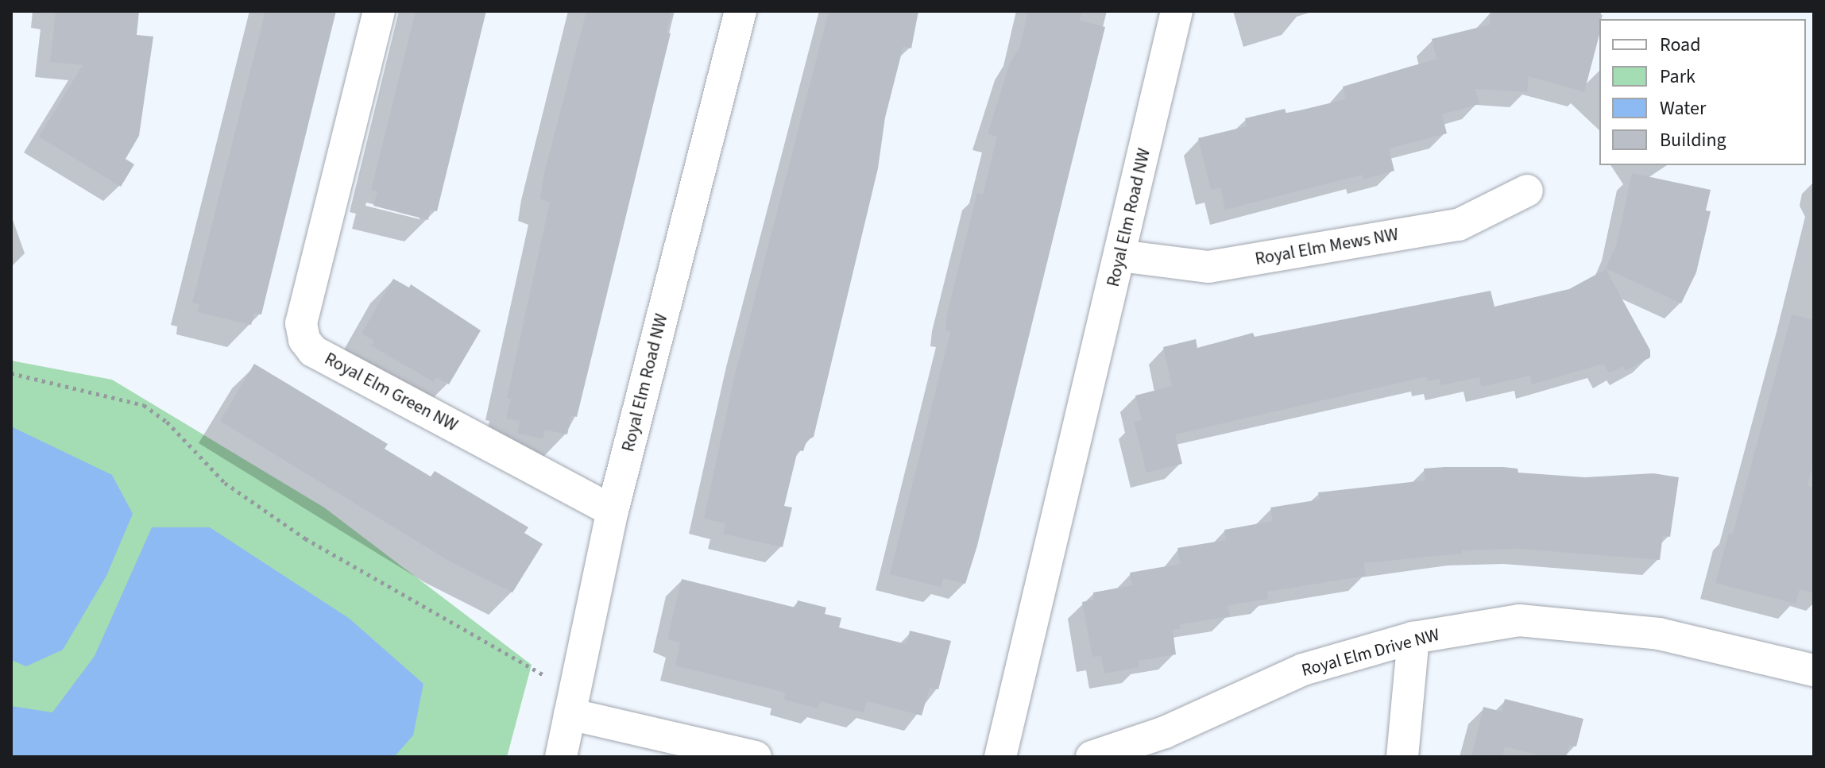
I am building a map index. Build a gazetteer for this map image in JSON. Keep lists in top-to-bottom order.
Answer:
{
  "streets": {
    "street": [
      "Royal Elm Road NW",
      "Royal Elm Mews NW",
      "Royal Elm Green NW",
      "Royal Elm Drive NW"
    ]
  },
  "crossings": [
    ["Royal Elm Road NW", "Royal Elm Mews NW"],
    ["Royal Elm Road NW", "Royal Elm Green NW"]
  ],
  "legend": [
    "Road",
    "Park",
    "Water",
    "Building"
  ]
}
